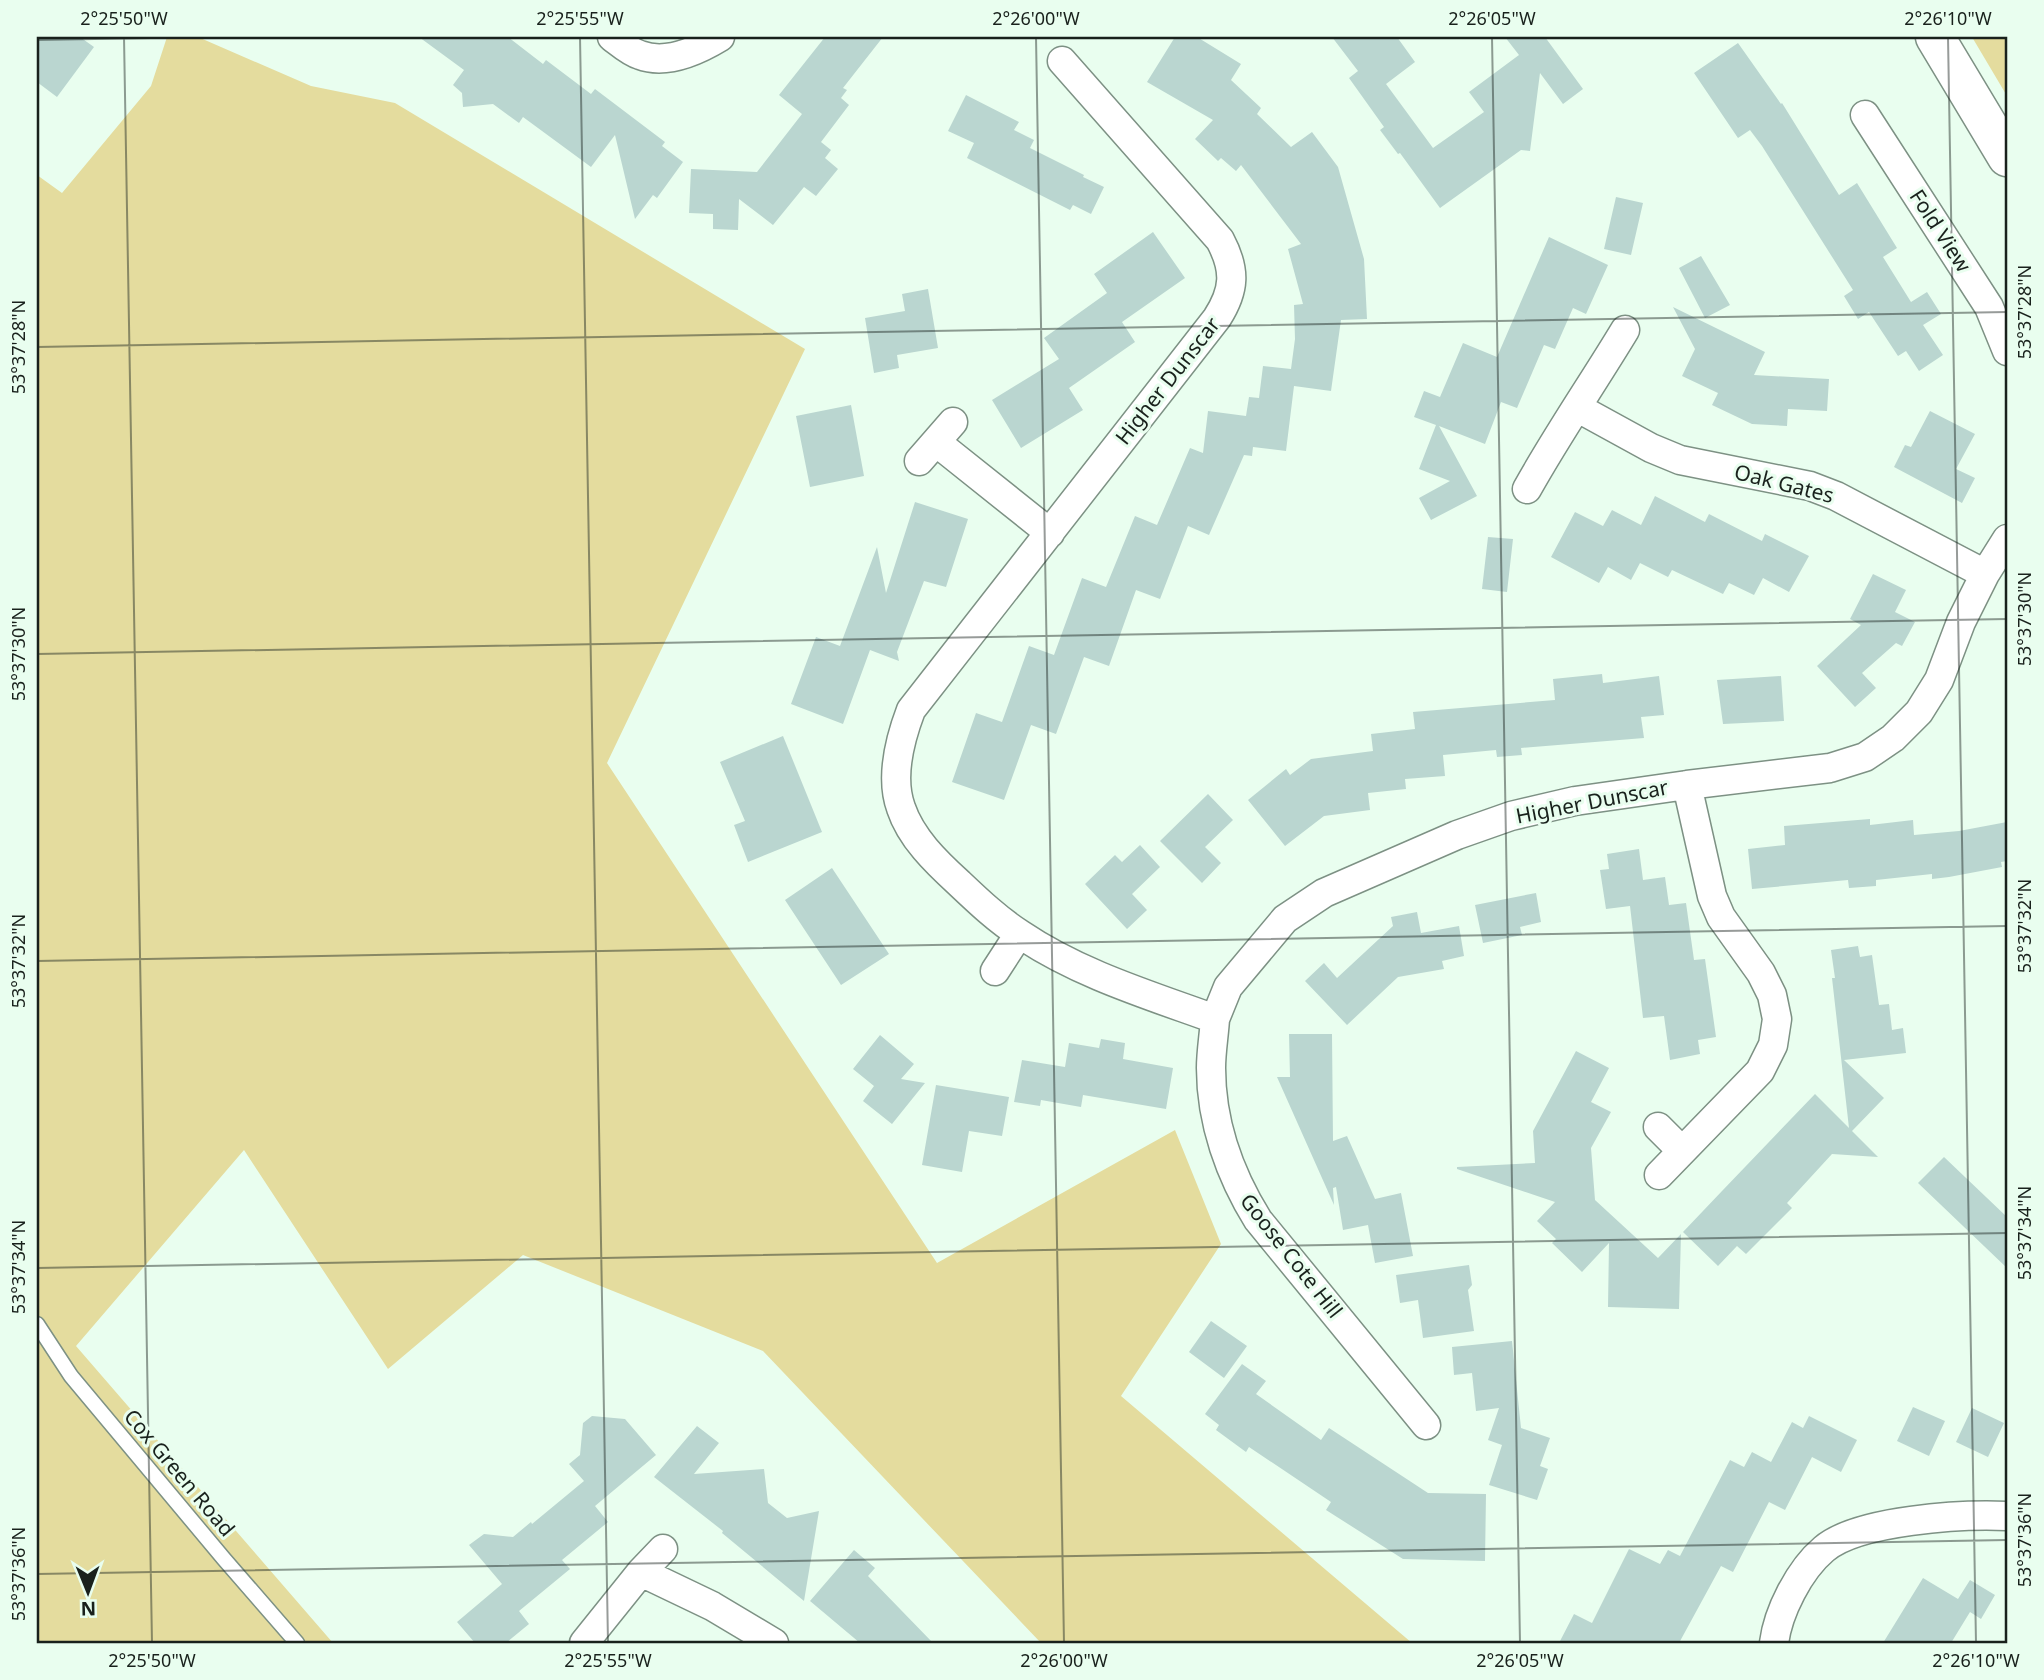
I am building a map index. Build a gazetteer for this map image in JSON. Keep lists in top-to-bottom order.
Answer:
{
  "streets": {
    "street": [
      "Fold View",
      "Higher Dunscar",
      "Oak Gates",
      "Goose Cote Hill"
    ],
    "lane": ["Cox Green Road"]
  },
  "crossings": [
    ["Higher Dunscar", "Oak Gates"],
    ["Higher Dunscar", "Goose Cote Hill"]
  ],
  "north": "bottom",
  "coordinates": [
    "2°25'50\"W",
    "2°25'55\"W",
    "2°26'00\"W",
    "2°26'05\"W",
    "2°26'10\"W",
    "53°37'28\"N",
    "53°37'30\"N",
    "53°37'32\"N",
    "53°37'34\"N",
    "53°37'36\"N"
  ]
}
